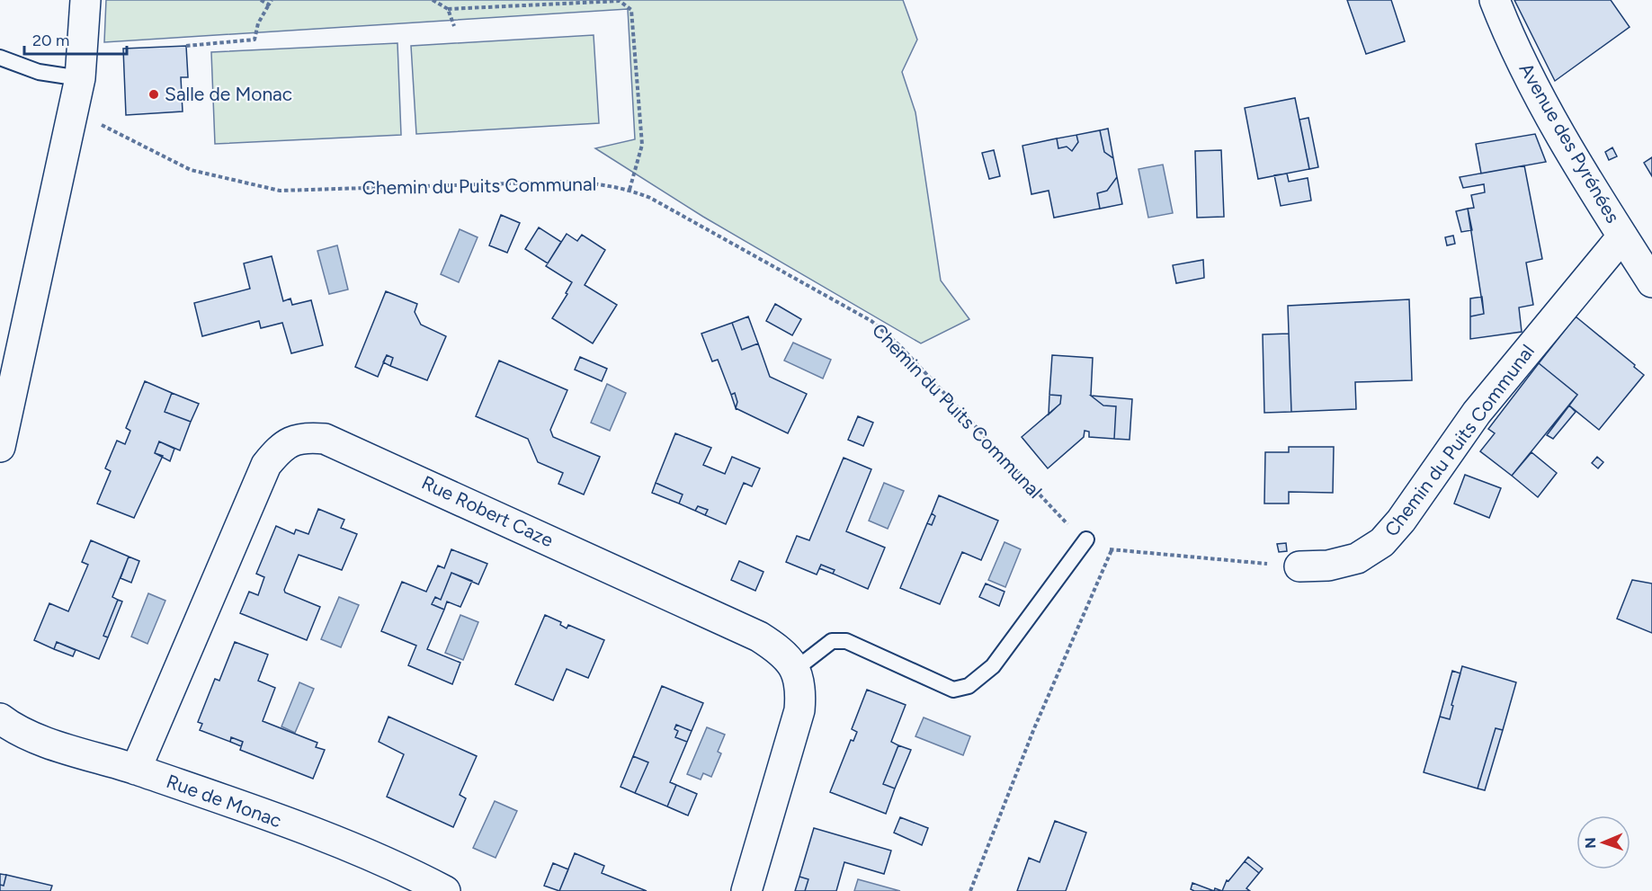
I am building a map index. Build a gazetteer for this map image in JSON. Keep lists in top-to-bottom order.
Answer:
{
  "streets": {
    "street": [
      "Avenue des Pyrénées",
      "Chemin du Puits Communal",
      "Rue Robert Caze",
      "Rue de Monac"
    ]
  },
  "crossings": [
    ["Avenue des Pyrénées", "Chemin du Puits Communal"],
    ["Rue Robert Caze", "Rue de Monac"]
  ],
  "places": ["Salle de Monac"],
  "scale_bar": "20 m",
  "north": "left"
}
